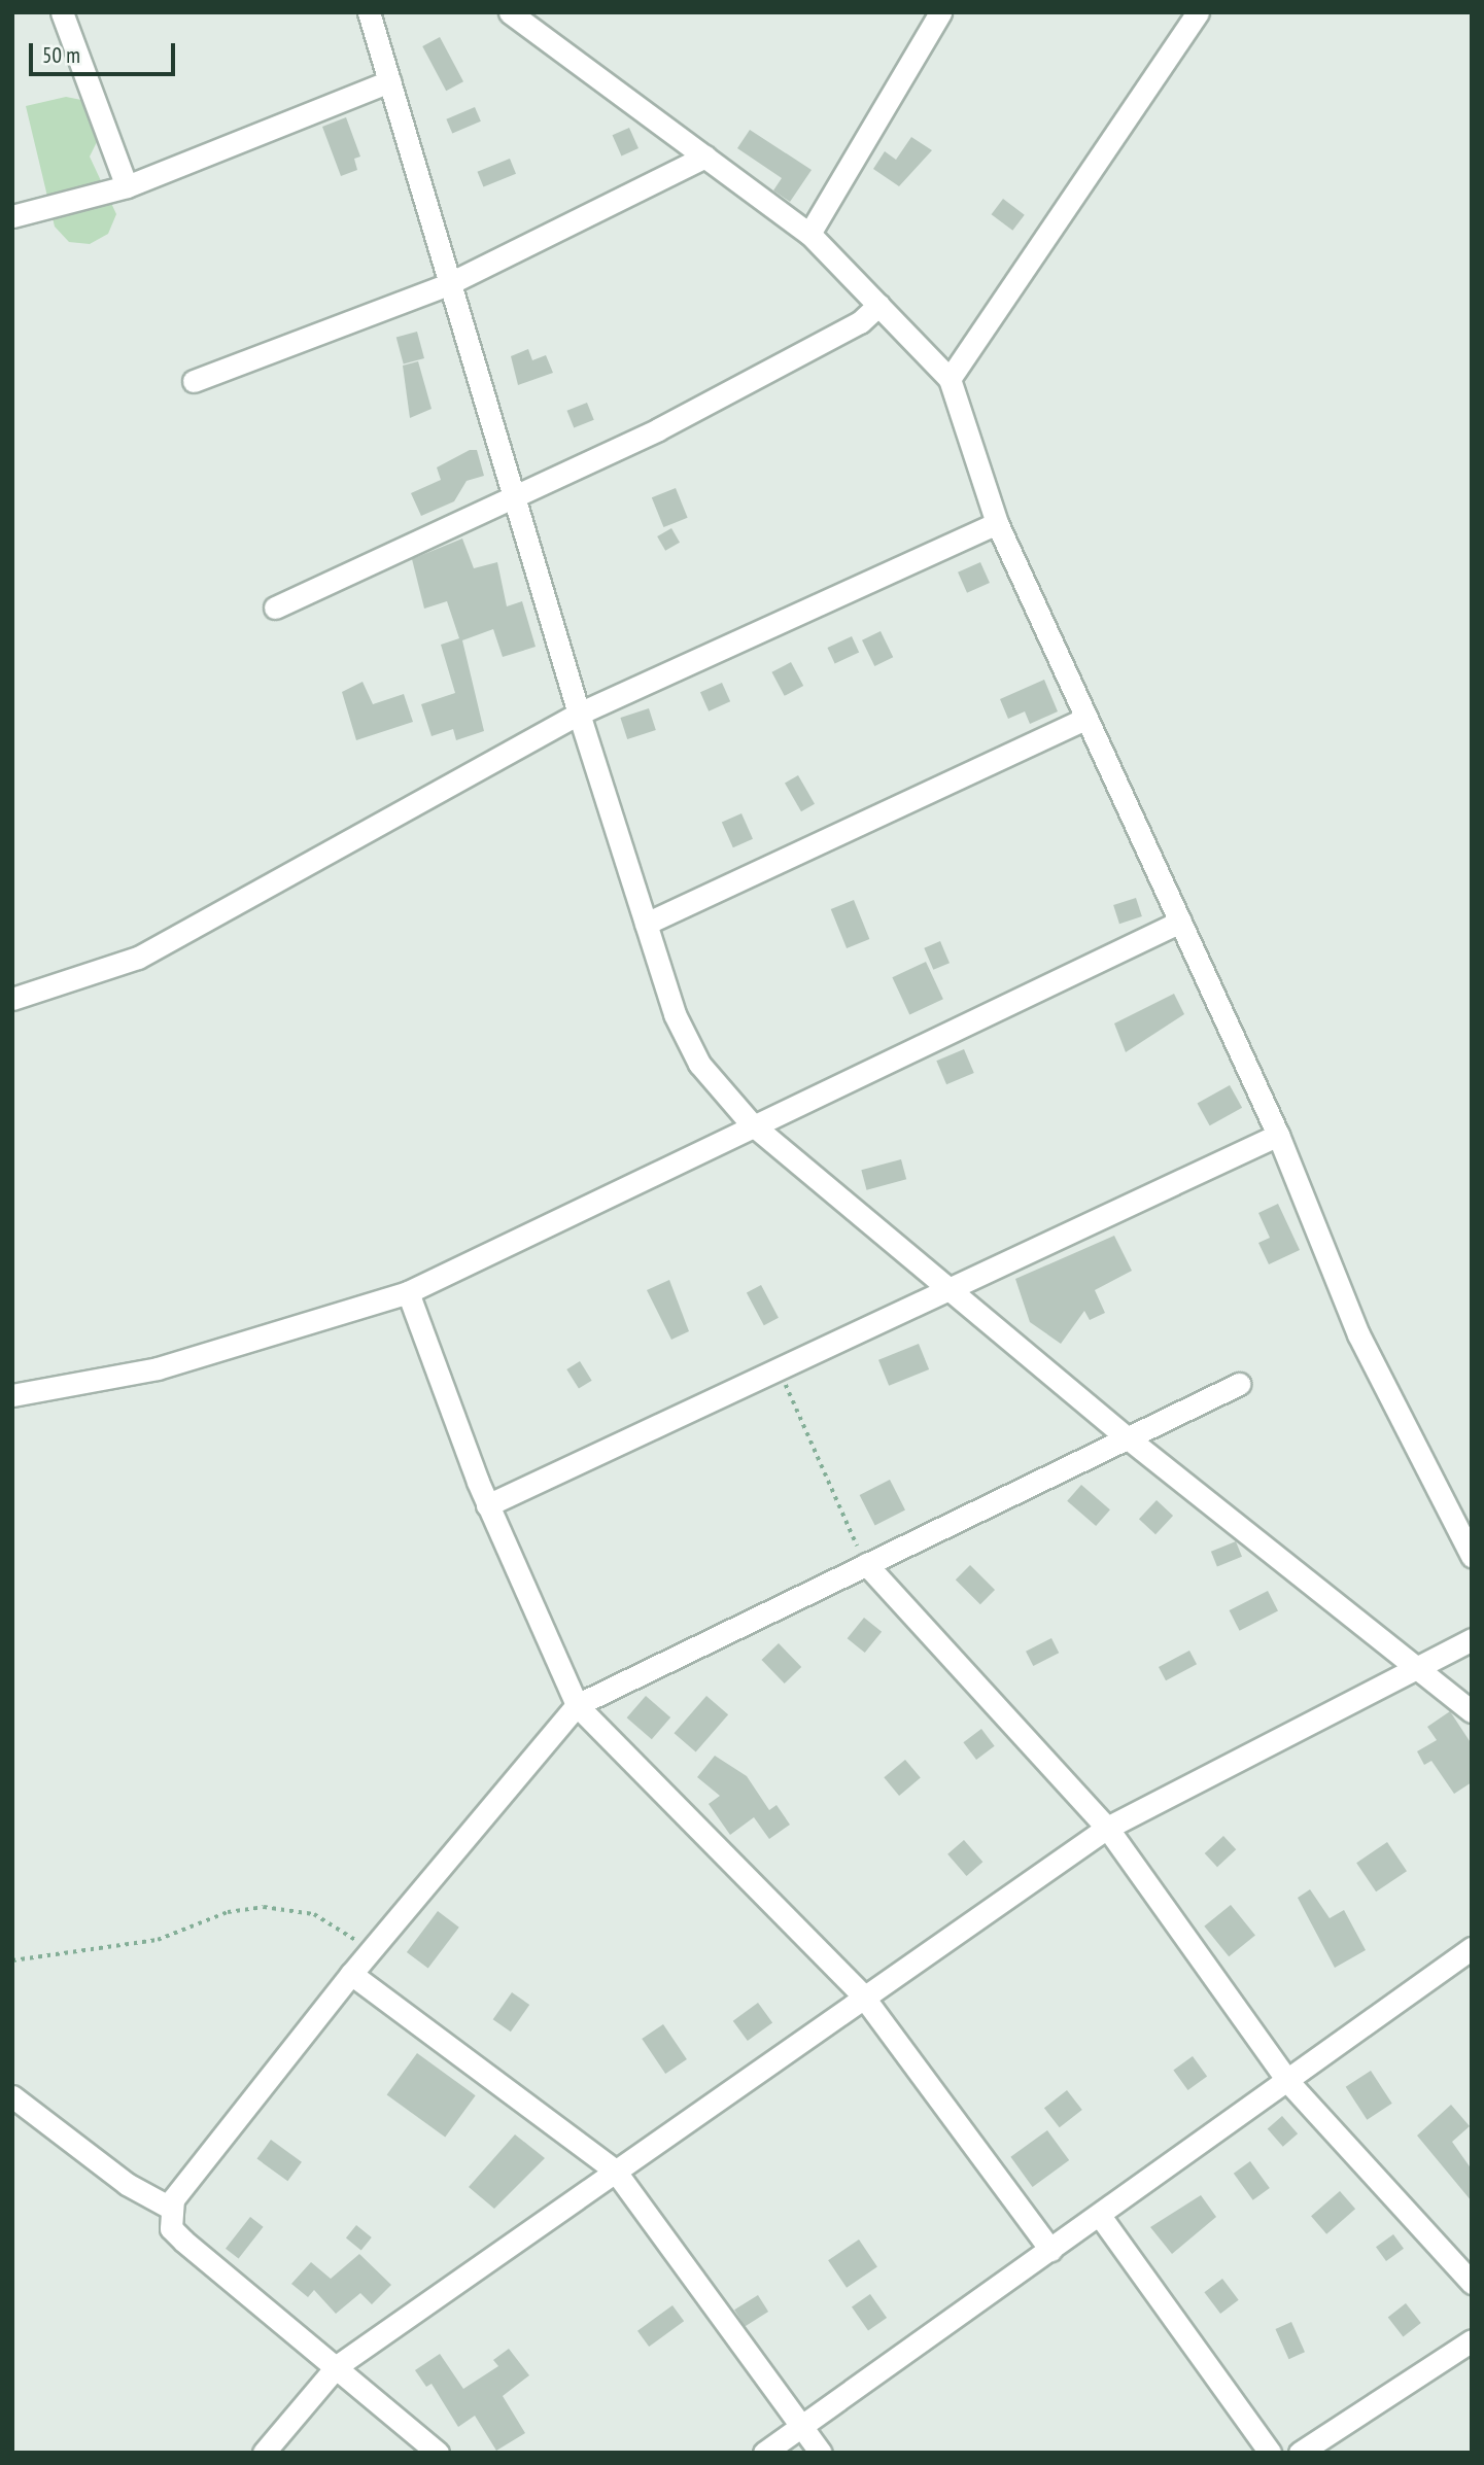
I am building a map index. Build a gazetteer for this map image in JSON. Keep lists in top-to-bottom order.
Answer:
{
  "scale_bar": "50 m"
}
